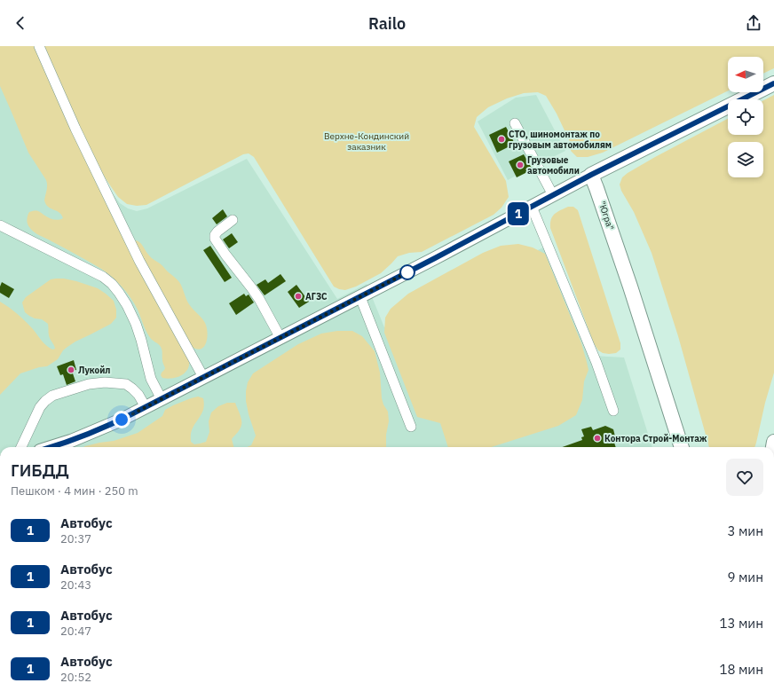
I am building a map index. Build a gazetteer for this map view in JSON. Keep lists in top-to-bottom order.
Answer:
{
  "streets": {
    "highway": ["\"Югра\""]
  },
  "parks": ["Верхне-Кондинский заказник"],
  "places": [
    "СТО, шиномонтаж по грузовым автомобилям",
    "Грузовые автомобили",
    "АГЗС",
    "Лукойл",
    "Контора Строй-Монтаж"
  ],
  "lines": ["bus line 1"],
  "north": "left",
  "page": {
    "header": "Railo",
    "on_map": "1",
    "heading": ["ГИБДД", "Пешком · 4 мин · 250 m"],
    "list": [
      {
        "mark": "1",
        "name": "Автобус",
        "note": "20:37",
        "value": "3 мин"
      },
      {
        "mark": "1",
        "name": "Автобус",
        "note": "20:43",
        "value": "9 мин"
      },
      {
        "mark": "1",
        "name": "Автобус",
        "note": "20:47",
        "value": "13 мин"
      },
      {
        "mark": "1",
        "name": "Автобус",
        "note": "20:52",
        "value": "18 мин"
      }
    ]
  }
}
